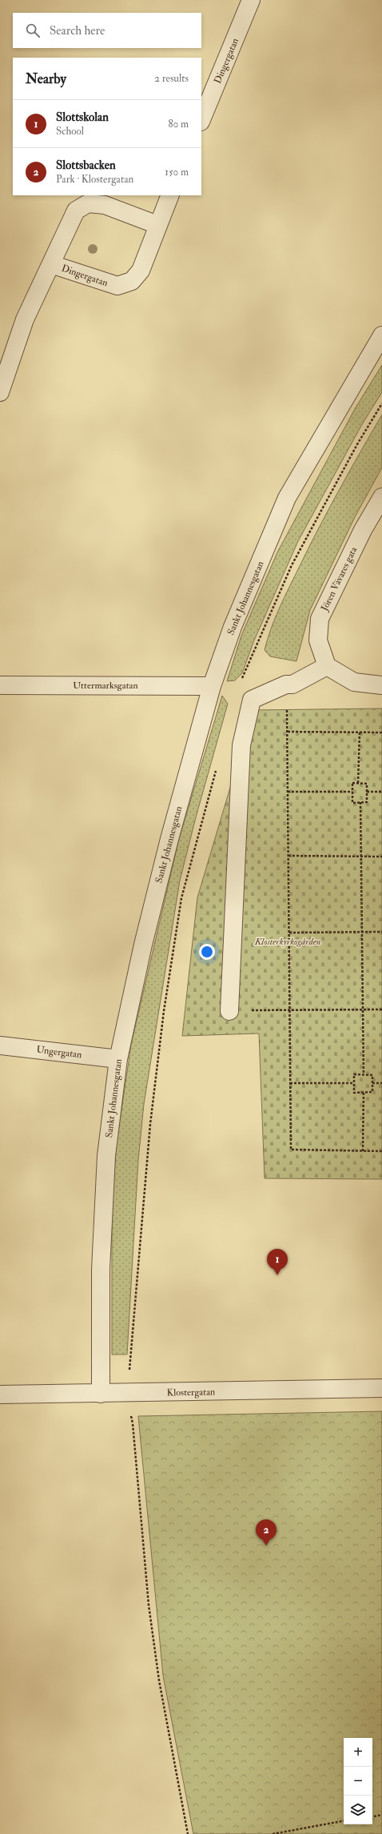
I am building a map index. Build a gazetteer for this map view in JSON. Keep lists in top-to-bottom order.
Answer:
{
  "streets": {
    "street": [
      "Dingergatan",
      "Jören Vävares gata",
      "Sankt Johannesgatan",
      "Uttermarksgatan",
      "Ungergatan",
      "Klostergatan"
    ]
  },
  "crossings": [
    ["Sankt Johannesgatan", "Uttermarksgatan"],
    ["Sankt Johannesgatan", "Ungergatan"],
    ["Sankt Johannesgatan", "Klostergatan"]
  ],
  "parks": ["Klosterkyrkogården"],
  "page": {
    "search": "Search here",
    "heading": ["Nearby", "2 results"],
    "list": [
      {
        "mark": "1",
        "name": "Slottskolan",
        "note": "School",
        "value": "80 m"
      },
      {
        "mark": "2",
        "name": "Slottsbacken",
        "note": "Park · Klostergatan",
        "value": "150 m"
      }
    ],
    "pins": ["1", "2"],
    "map_buttons": ["+", "−"]
  }
}
